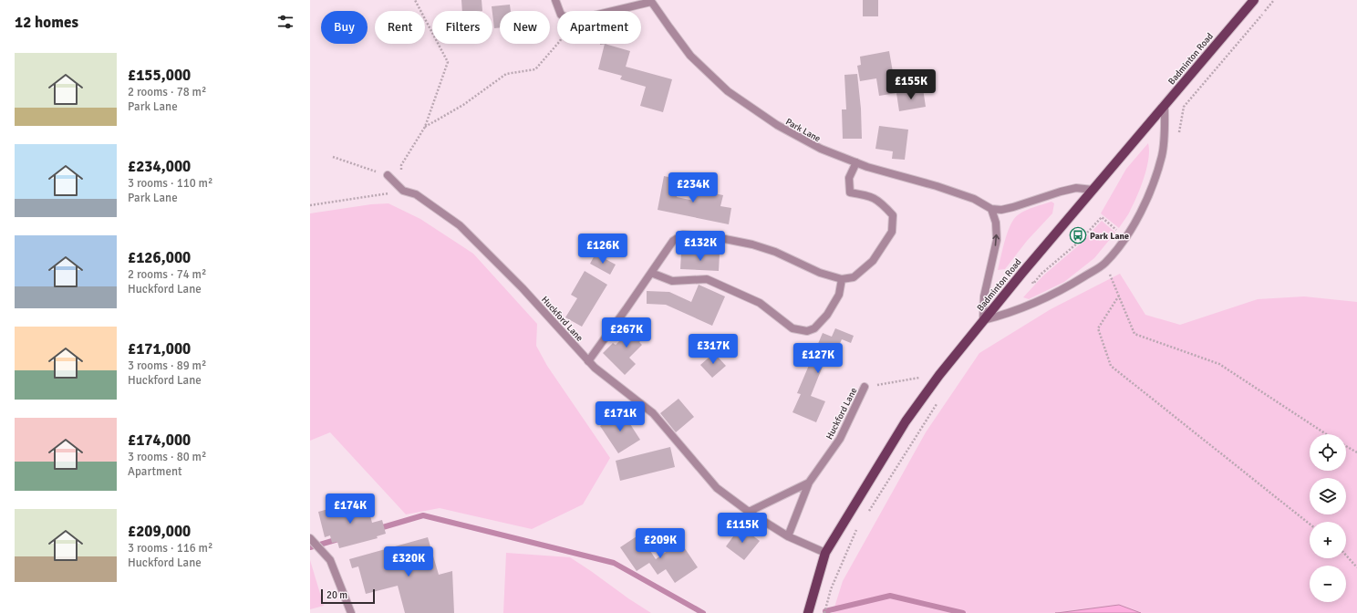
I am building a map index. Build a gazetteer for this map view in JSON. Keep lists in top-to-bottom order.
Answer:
{
  "streets": {
    "main road": ["Badminton Road"],
    "street": ["Park Lane", "Huckford Lane"]
  },
  "crossings": [
    ["Badminton Road", "Huckford Lane"]
  ],
  "places": {
    "bus stop": ["Park Lane"]
  },
  "scale_bar": "20 m",
  "page": {
    "heading": "12 homes",
    "chip": [
      "Buy",
      "Rent",
      "Filters",
      "New",
      "Apartment"
    ],
    "list": [
      {
        "name": "£155,000",
        "note": "2 rooms · 78 m² · Park Lane"
      },
      {
        "name": "£234,000",
        "note": "3 rooms · 110 m² · Park Lane"
      },
      {
        "name": "£126,000",
        "note": "2 rooms · 74 m² · Huckford Lane"
      },
      {
        "name": "£171,000",
        "note": "3 rooms · 89 m² · Huckford Lane"
      },
      {
        "name": "£174,000",
        "note": "3 rooms · 80 m² · Apartment"
      },
      {
        "name": "£209,000",
        "note": "3 rooms · 116 m² · Huckford Lane"
      }
    ],
    "price": [
      "£155K",
      "£234K",
      "£132K",
      "£126K",
      "£267K",
      "£317K",
      "£127K",
      "£171K",
      "£174K",
      "£115K",
      "£209K",
      "£320K"
    ],
    "map_buttons": ["+", "−"],
    "scale": "20 m"
  }
}
